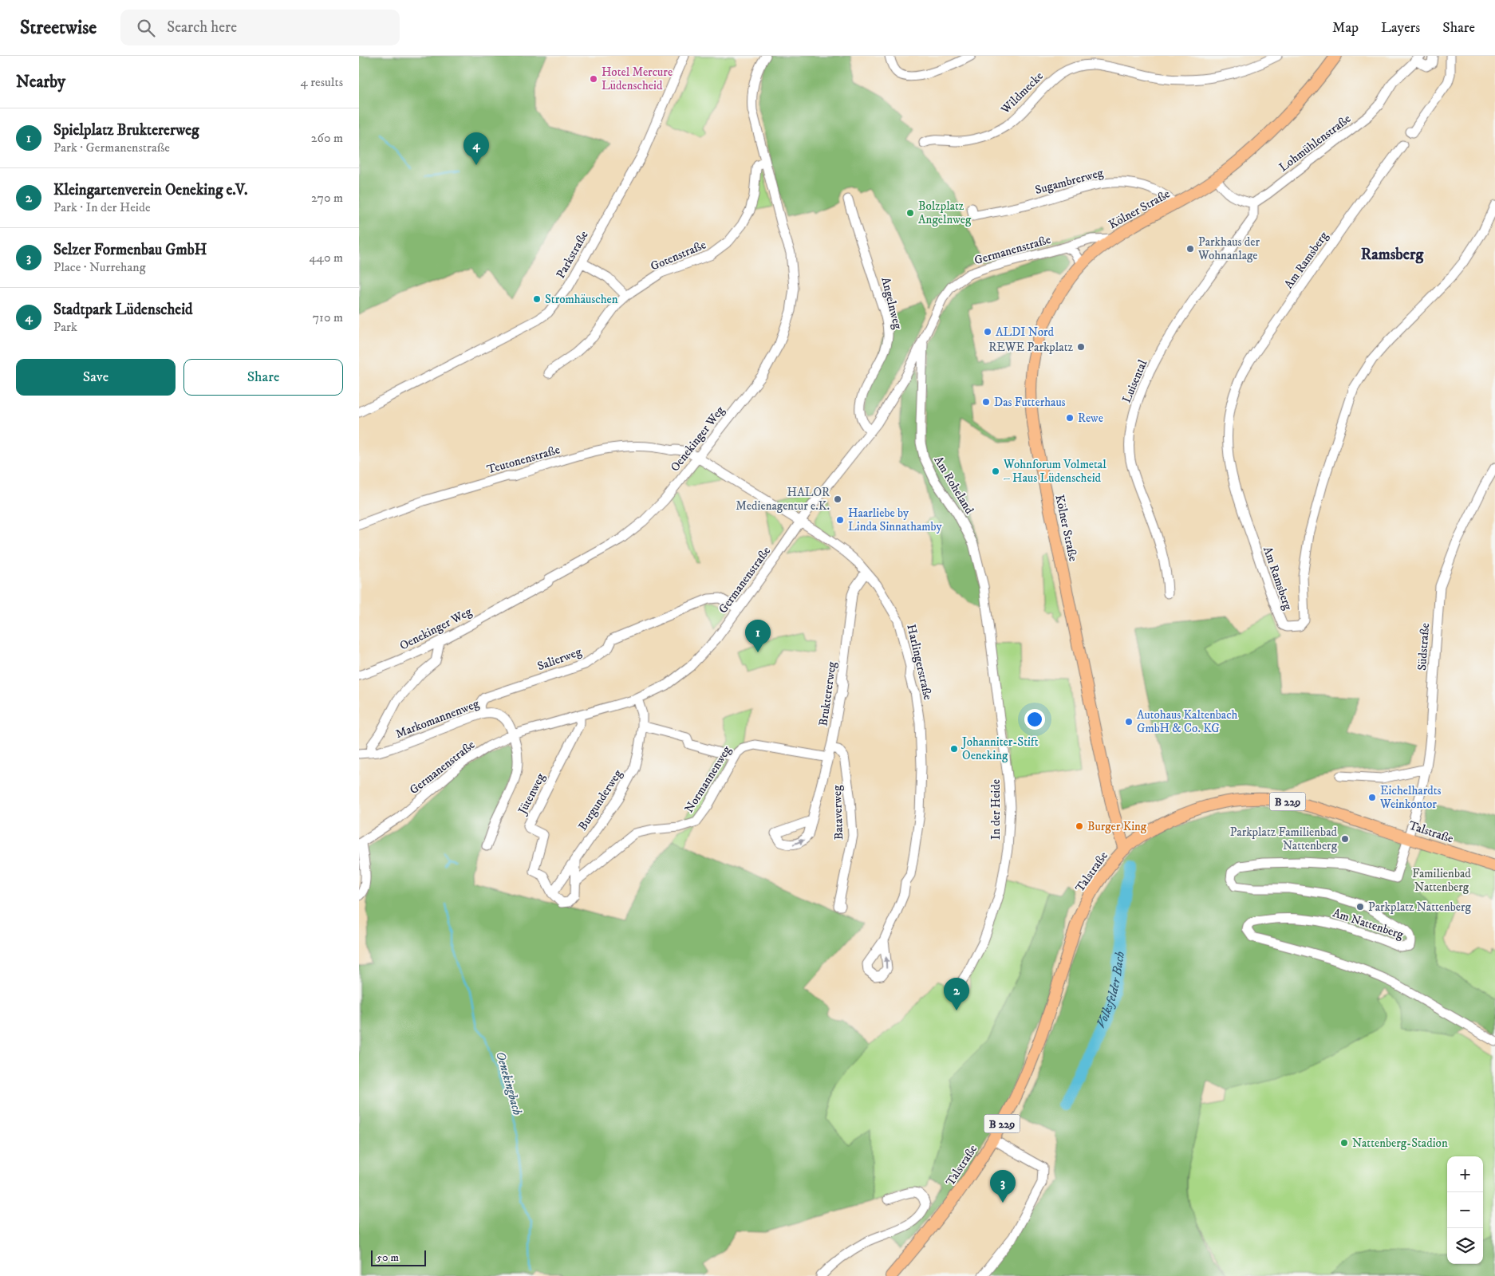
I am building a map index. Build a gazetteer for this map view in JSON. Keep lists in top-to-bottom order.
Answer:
{
  "streets": {
    "main road": ["Kölner Straße", "B 229", "Talstraße"],
    "street": [
      "Wildmecke",
      "Lohmühlenstraße",
      "Sugambrerweg",
      "Germanenstraße",
      "Parkstraße",
      "Gotenstraße",
      "Am Ramsberg",
      "Angelnweg",
      "Luisental",
      "Oenekinger Weg",
      "Teutonenstraße",
      "Am Roheland",
      "Südstraße",
      "Salierweg",
      "Harlingerstraße",
      "Bruktererweg",
      "Markomannenweg",
      "Normannenweg",
      "Jütenweg",
      "Burgunderweg",
      "In der Heide",
      "Bataverweg",
      "Am Nattenberg"
    ]
  },
  "crossings": [
    ["Lohmühlenstraße", "Luisental"],
    ["Sugambrerweg", "Kölner Straße"],
    ["Kölner Straße", "Germanenstraße"],
    ["Kölner Straße", "Talstraße"],
    ["Germanenstraße", "Angelnweg"],
    ["Germanenstraße", "Am Roheland"],
    ["Germanenstraße", "Salierweg"],
    ["Germanenstraße", "Harlingerstraße"],
    ["Germanenstraße", "Markomannenweg"],
    ["Germanenstraße", "Jütenweg"],
    ["Germanenstraße", "Burgunderweg"],
    ["Gotenstraße", "Oenekinger Weg"],
    ["Oenekinger Weg", "Teutonenstraße"],
    ["Oenekinger Weg", "Harlingerstraße"],
    ["Teutonenstraße", "Harlingerstraße"],
    ["Am Roheland", "In der Heide"],
    ["Südstraße", "Talstraße"],
    ["Südstraße", "Am Nattenberg"],
    ["Salierweg", "Markomannenweg"],
    ["Harlingerstraße", "Bruktererweg"],
    ["Bruktererweg", "Normannenweg"],
    ["Bruktererweg", "Bataverweg"],
    ["Jütenweg", "Burgunderweg"],
    ["Talstraße", "Am Nattenberg"]
  ],
  "districts": ["Ramsberg"],
  "water": ["Volksfelder Bach", "Oenekingbach"],
  "parks": ["Familienbad Nattenberg"],
  "places": [
    "Hotel Mercure Lüdenscheid",
    "Bolzplatz Angelnweg",
    "Parkhaus der Wohnanlage",
    "Stromhäuschen",
    "ALDI Nord",
    "REWE Parkplatz",
    "Das Futterhaus",
    "Rewe",
    "Wohnforum Volmetal – Haus Lüdenscheid",
    "HALOR Medienagentur e.K.",
    "Haarliebe by Linda Sinnathamby",
    "Autohaus Kaltenbach GmbH & Co. KG",
    "Johanniter-Stift Oeneking",
    "Eichelhardts Weinkontor",
    "Burger King",
    "Parkplatz Familienbad Nattenberg",
    "Parkplatz Nattenberg",
    "Nattenberg-Stadion"
  ],
  "scale_bar": "50 m",
  "page": {
    "header": "Streetwise",
    "search": "Search here",
    "nav": ["Map", "Layers", "Share"],
    "heading": ["Nearby", "4 results"],
    "list": [
      {
        "mark": "1",
        "name": "Spielplatz Bruktererweg",
        "note": "Park · Germanenstraße",
        "value": "260 m"
      },
      {
        "mark": "2",
        "name": "Kleingartenverein Oeneking e.V.",
        "note": "Park · In der Heide",
        "value": "270 m"
      },
      {
        "mark": "3",
        "name": "Selzer Formenbau GmbH",
        "note": "Place · Nurrehang",
        "value": "440 m"
      },
      {
        "mark": "4",
        "name": "Stadtpark Lüdenscheid",
        "note": "Park",
        "value": "710 m"
      }
    ],
    "pins": [
      "4",
      "1",
      "2",
      "3"
    ],
    "buttons": ["Save", "Share"],
    "map_buttons": ["+", "−"],
    "scale": "50 m"
  }
}
